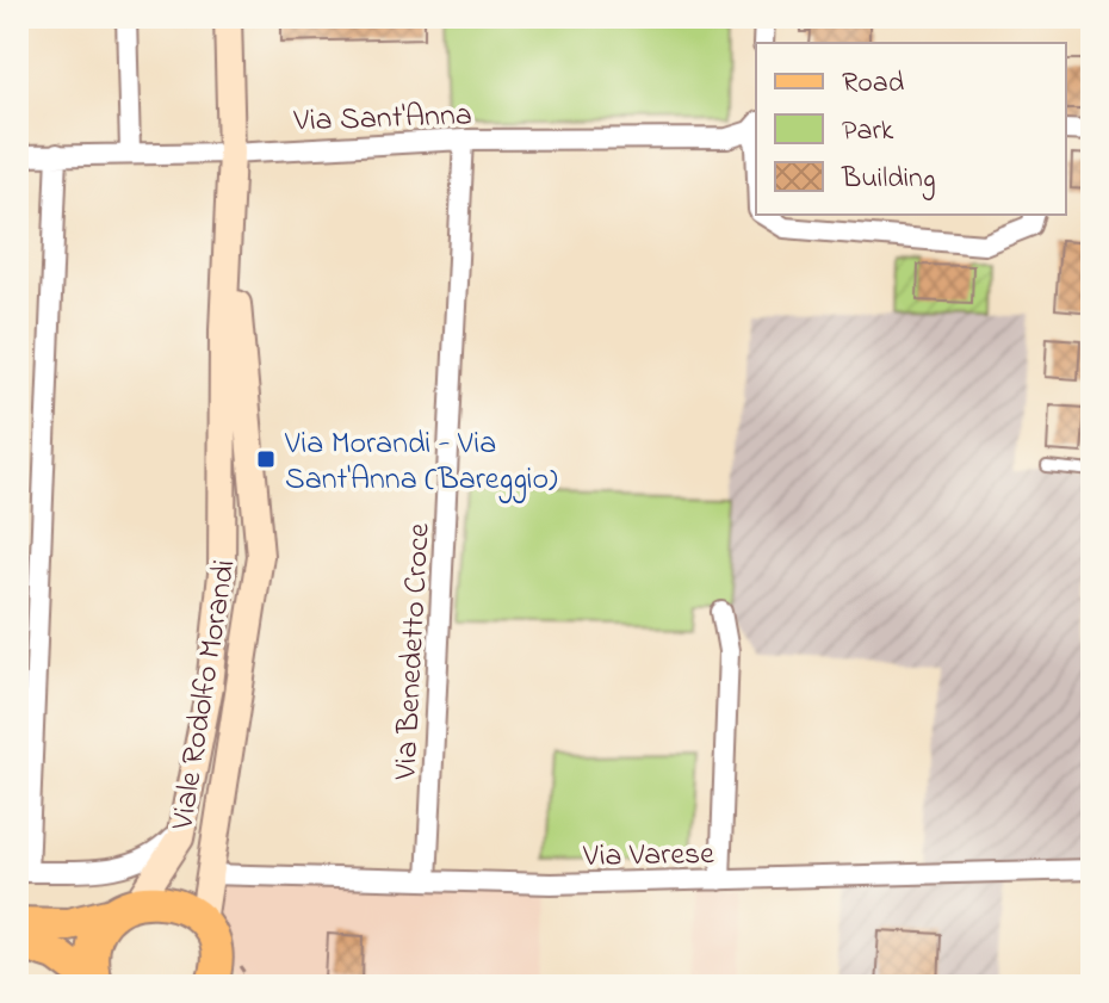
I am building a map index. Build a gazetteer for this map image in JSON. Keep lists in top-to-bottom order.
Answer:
{
  "streets": {
    "street": [
      "Via Sant'Anna",
      "Via Benedetto Croce",
      "Viale Rodolfo Morandi",
      "Via Varese"
    ]
  },
  "crossings": [
    ["Via Sant'Anna", "Via Benedetto Croce"],
    ["Via Sant'Anna", "Viale Rodolfo Morandi"],
    ["Via Benedetto Croce", "Via Varese"],
    ["Viale Rodolfo Morandi", "Via Varese"]
  ],
  "places": {
    "transit": ["Via Morandi - Via Sant'Anna (Bareggio)"]
  },
  "legend": ["Road", "Park", "Building"]
}
